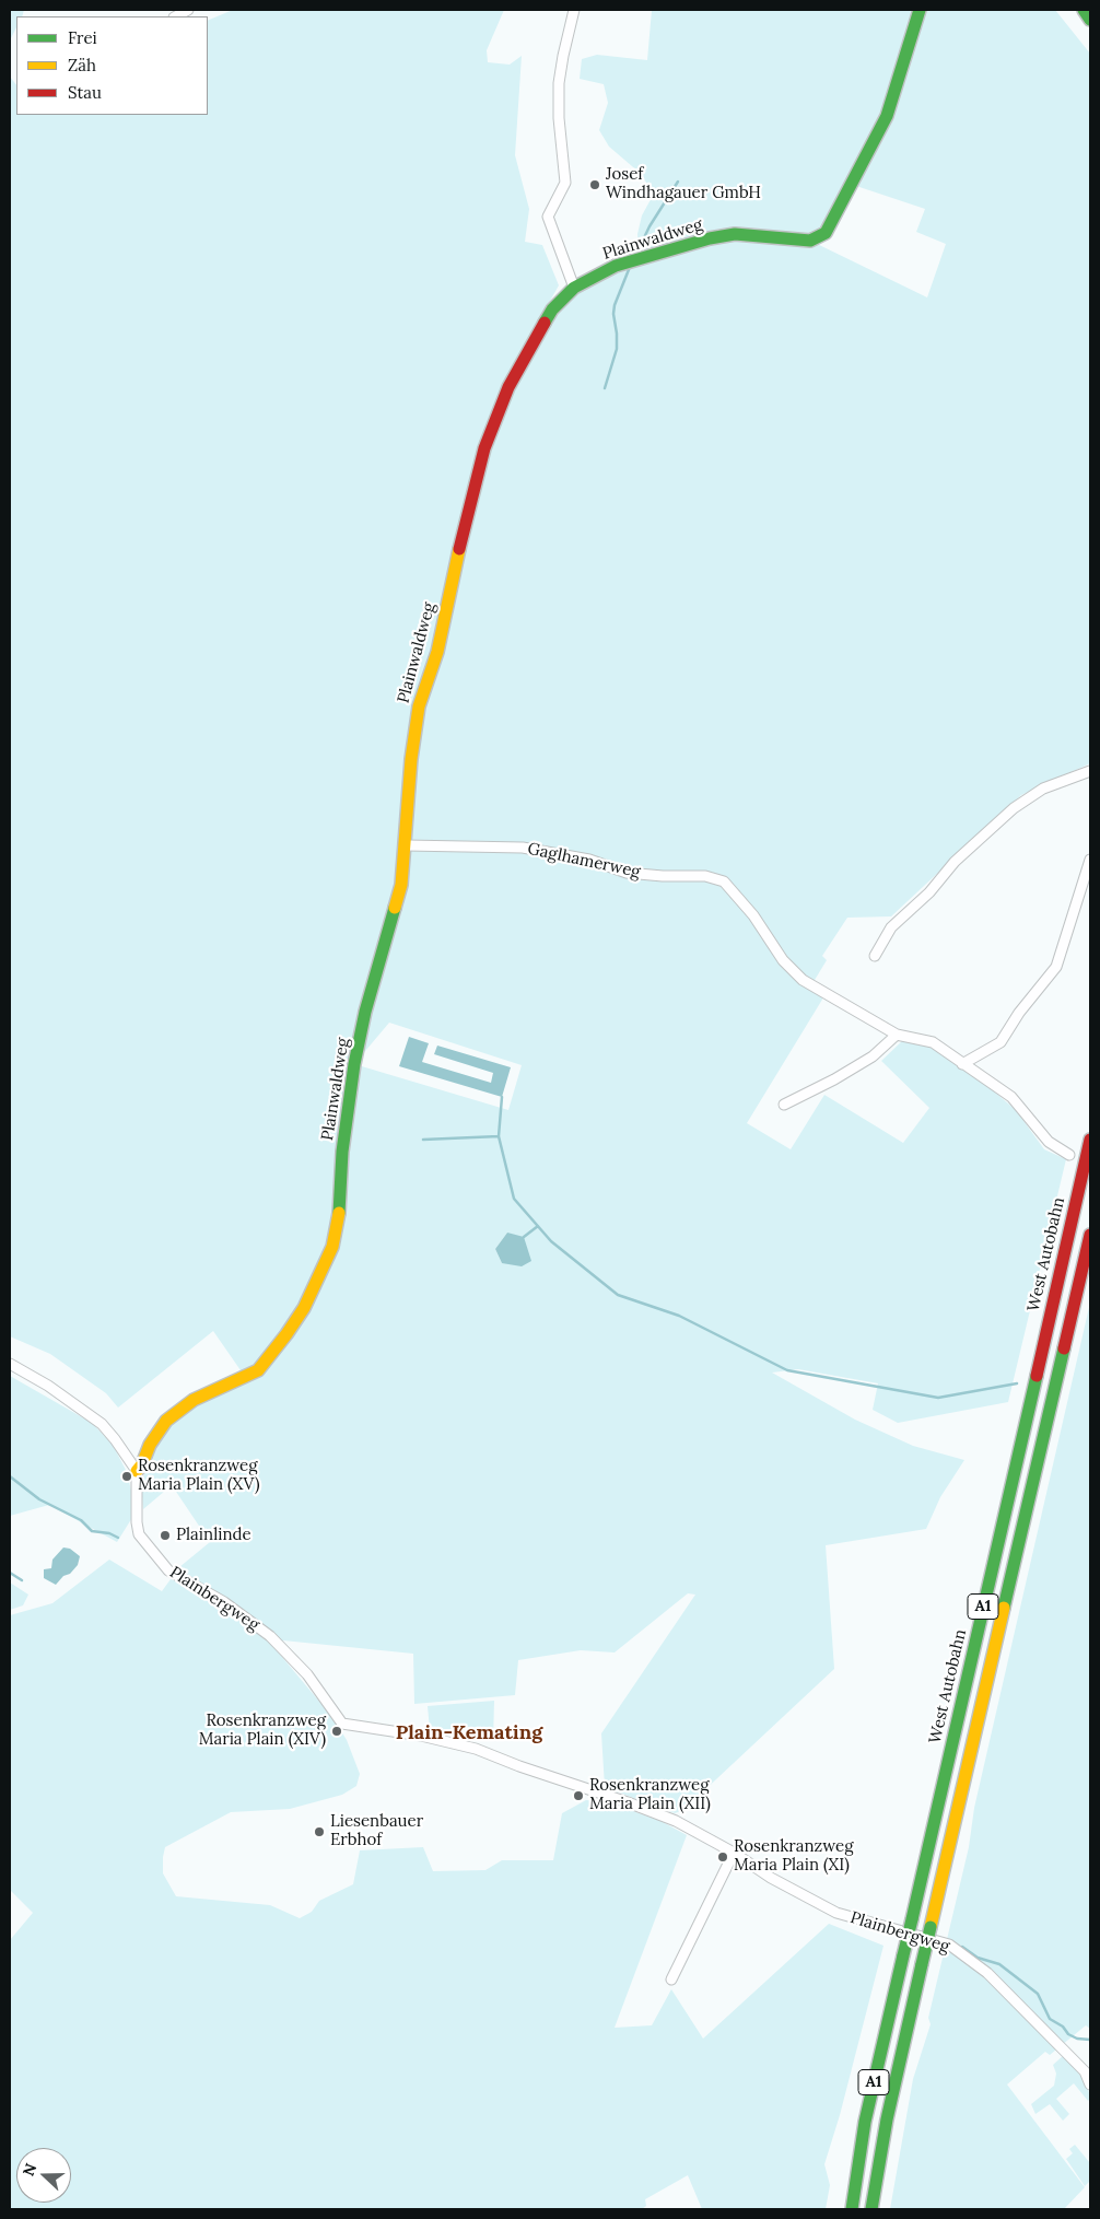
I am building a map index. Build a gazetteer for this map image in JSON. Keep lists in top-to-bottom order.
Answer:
{
  "streets": {
    "main road": ["Plainwaldweg", "West Autobahn", "A1"],
    "street": ["Gaglhamerweg", "Plainbergweg"]
  },
  "crossings": [
    ["Plainwaldweg", "Gaglhamerweg"],
    ["Plainwaldweg", "Plainbergweg"]
  ],
  "districts": ["Plain-Kemating"],
  "places": [
    "Josef Windhagauer GmbH",
    "Rosenkranzweg Maria Plain (XV)",
    "Plainlinde",
    "Rosenkranzweg Maria Plain (XIV)",
    "Rosenkranzweg Maria Plain (XII)",
    "Liesenbauer Erbhof",
    "Rosenkranzweg Maria Plain (XI)"
  ],
  "legend": ["Frei", "Zäh", "Stau"],
  "north": "left"
}
